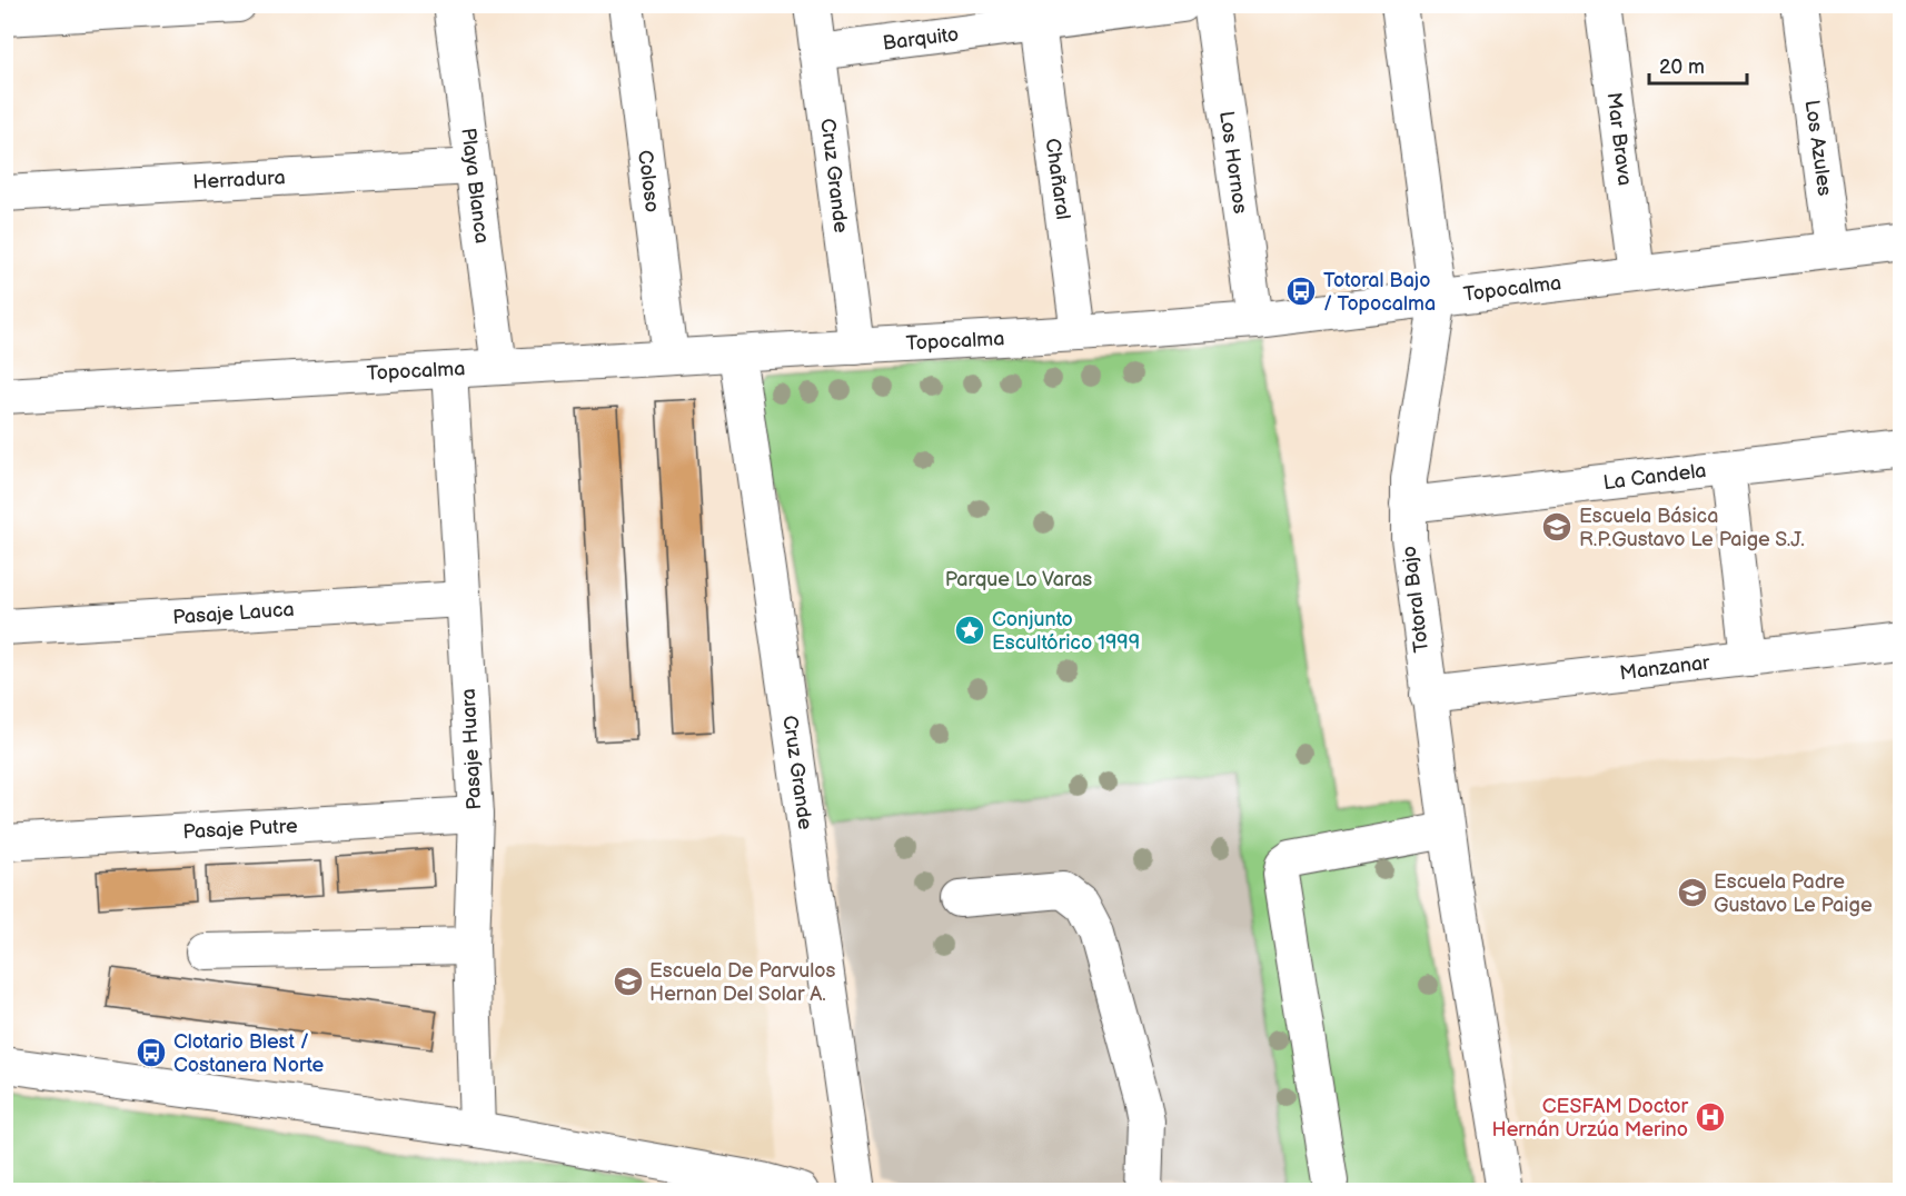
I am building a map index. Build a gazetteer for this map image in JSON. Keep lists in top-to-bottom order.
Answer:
{
  "streets": {
    "street": [
      "Barquito",
      "Mar Brava",
      "Los Azules",
      "Los Hornos",
      "Cruz Grande",
      "Chañaral",
      "Herradura",
      "Coloso",
      "Playa Blanca",
      "Topocalma",
      "La Candela",
      "Totoral Bajo",
      "Pasaje Lauca",
      "Manzanar",
      "Pasaje Huara",
      "Pasaje Putre"
    ]
  },
  "crossings": [
    ["Barquito", "Cruz Grande"],
    ["Barquito", "Chañaral"],
    ["Mar Brava", "Topocalma"],
    ["Los Azules", "Topocalma"],
    ["Los Hornos", "Topocalma"],
    ["Cruz Grande", "Topocalma"],
    ["Chañaral", "Topocalma"],
    ["Herradura", "Playa Blanca"],
    ["Coloso", "Topocalma"],
    ["Playa Blanca", "Topocalma"],
    ["Topocalma", "Totoral Bajo"],
    ["Topocalma", "Pasaje Huara"],
    ["La Candela", "Totoral Bajo"],
    ["Totoral Bajo", "Manzanar"],
    ["Pasaje Lauca", "Pasaje Huara"],
    ["Pasaje Huara", "Pasaje Putre"]
  ],
  "parks": ["Parque Lo Varas"],
  "places": {
    "bus stop": ["Totoral Bajo / Topocalma", "Clotario Blest / Costanera Norte"],
    "school or university": ["Escuela Básica R.P.Gustavo Le Paige S.J.", "Escuela Padre Gustavo Le Paige", "Escuela De Parvulos Hernan Del Solar A."],
    "place": ["Conjunto Escultórico 1999"],
    "hospital": ["CESFAM Doctor Hernán Urzúa Merino"]
  },
  "scale_bar": "20 m"
}
